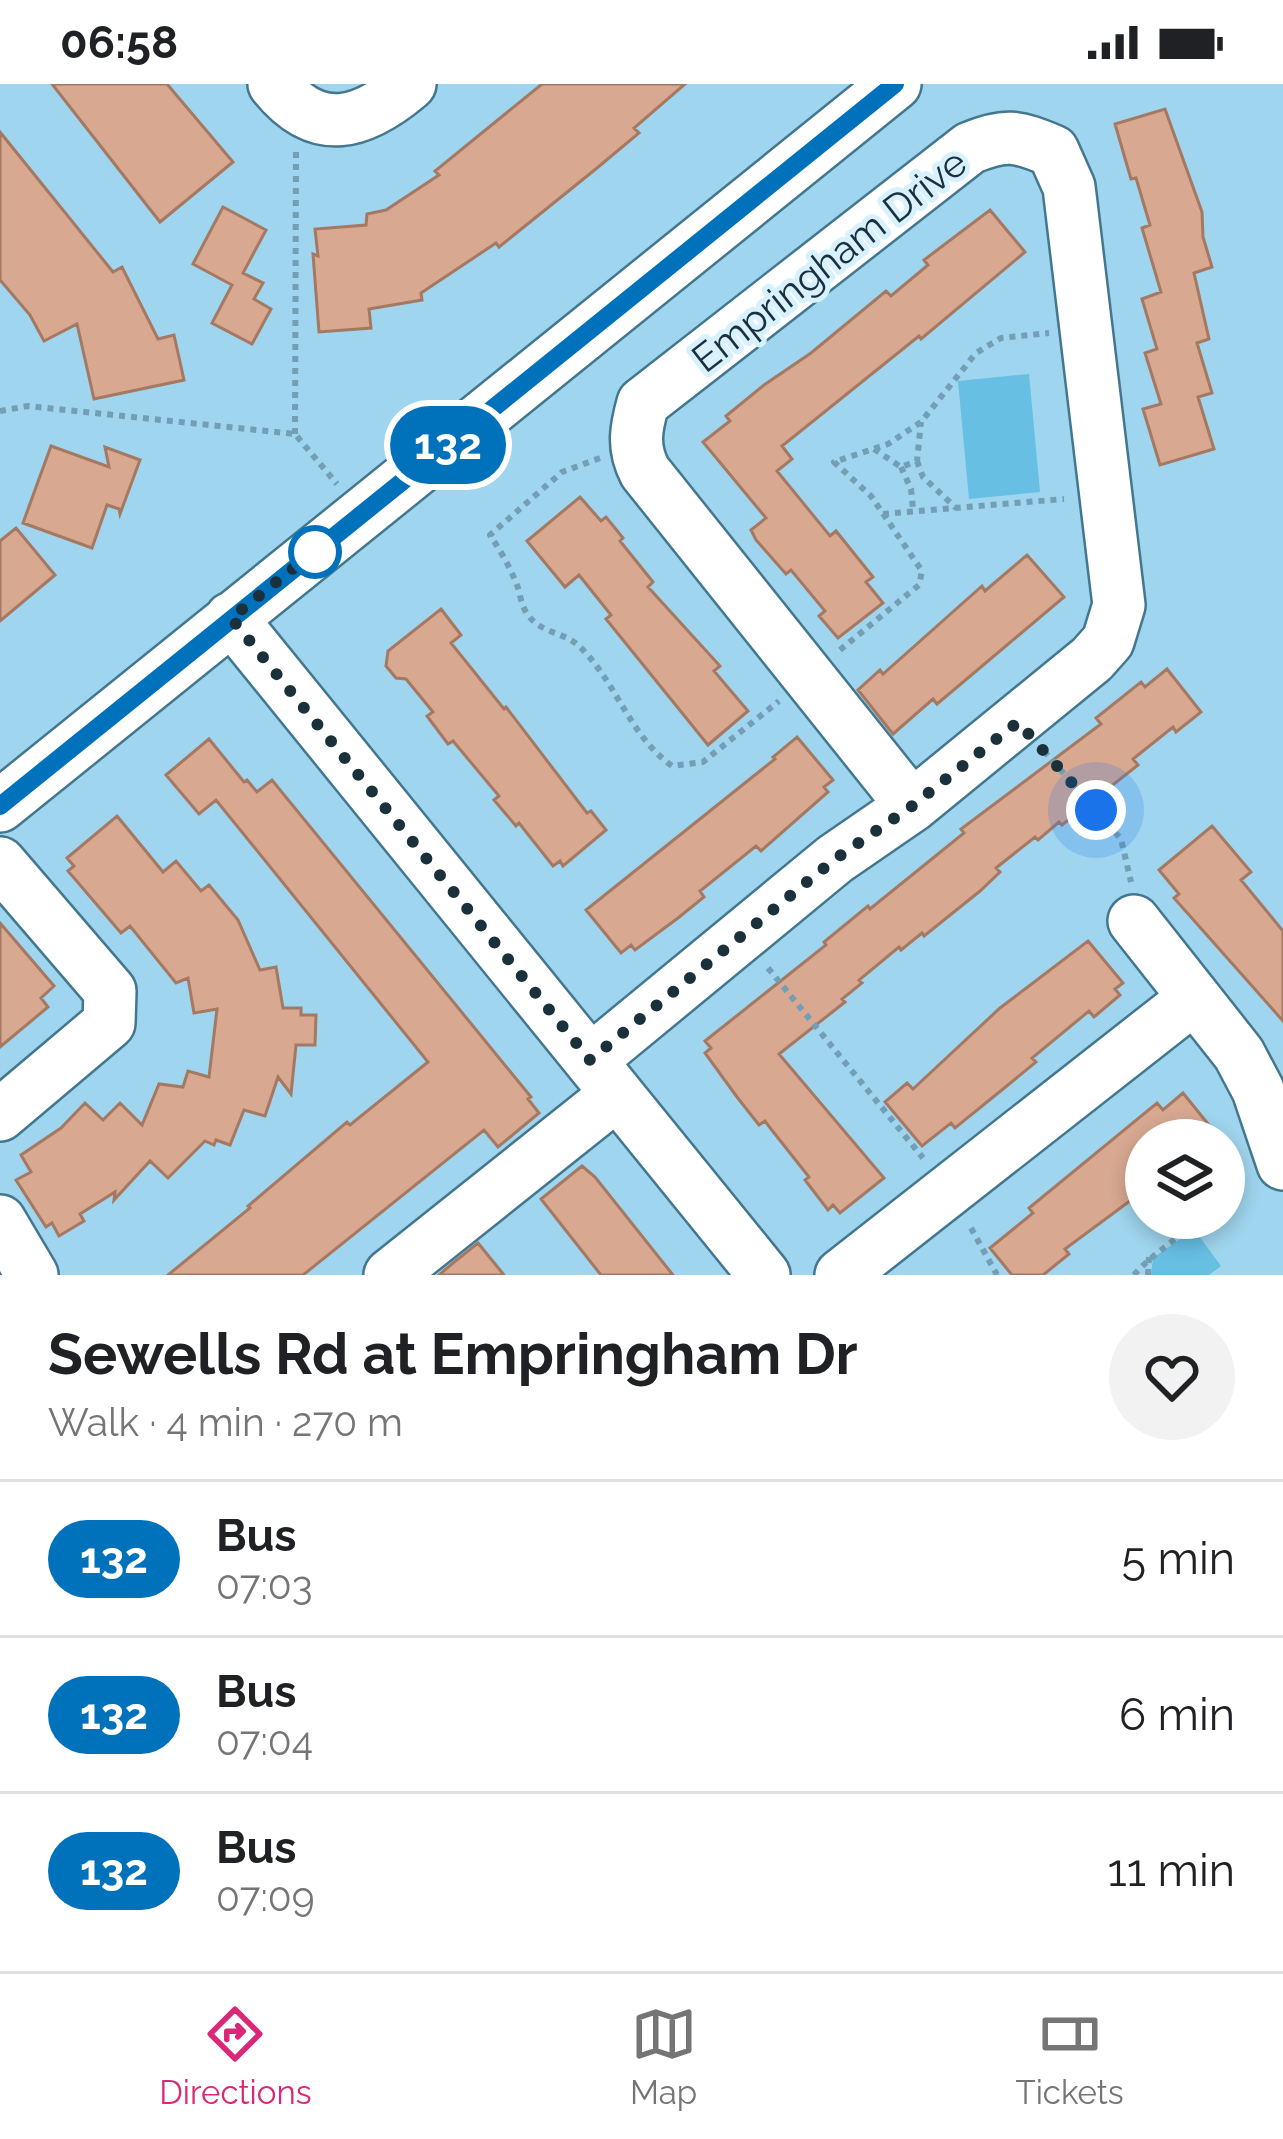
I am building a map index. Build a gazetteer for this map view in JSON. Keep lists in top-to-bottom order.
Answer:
{
  "streets": {
    "street": ["Empringham Drive"]
  },
  "lines": ["bus line 132"],
  "page": {
    "status": "06:58",
    "on_map": "132",
    "heading": ["Sewells Rd at Empringham Dr", "Walk · 4 min · 270 m"],
    "list": [
      {
        "mark": "132",
        "name": "Bus",
        "note": "07:03",
        "value": "5 min"
      },
      {
        "mark": "132",
        "name": "Bus",
        "note": "07:04",
        "value": "6 min"
      },
      {
        "mark": "132",
        "name": "Bus",
        "note": "07:09",
        "value": "11 min"
      }
    ],
    "tabs": ["Directions", "Map", "Tickets"]
  }
}
